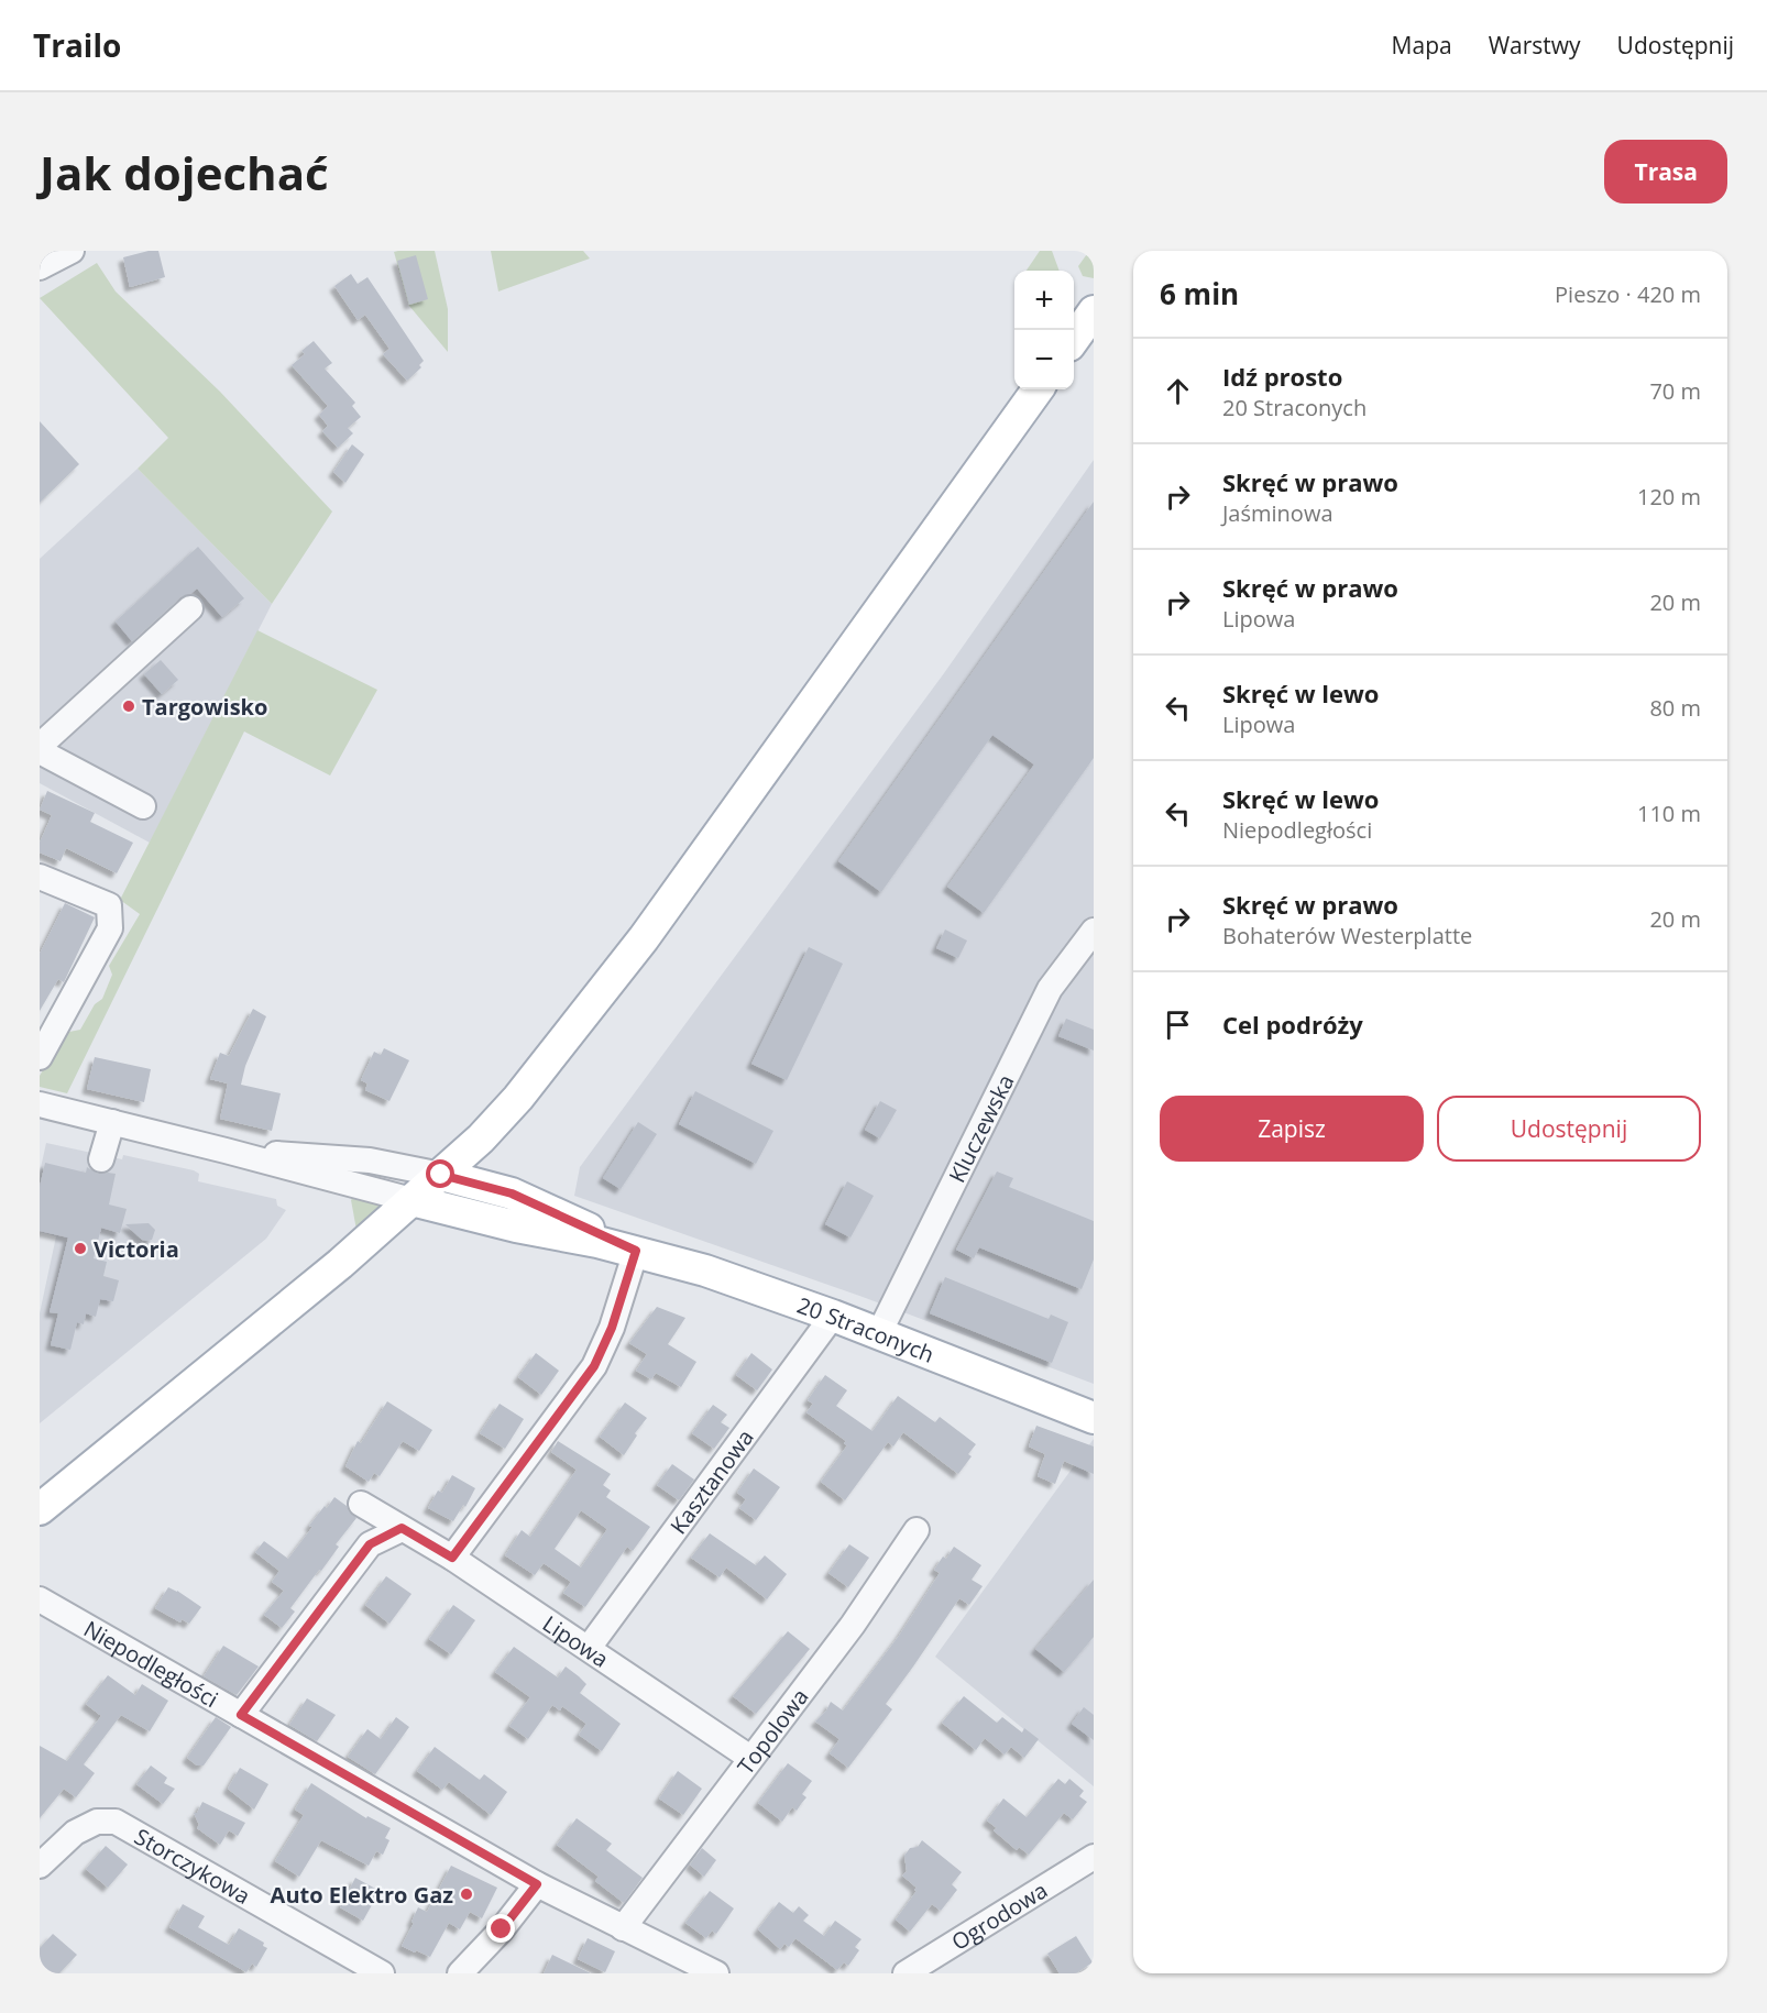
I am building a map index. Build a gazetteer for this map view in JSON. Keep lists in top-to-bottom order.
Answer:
{
  "streets": {
    "main road": ["20 Straconych"],
    "street": [
      "Kluczewska",
      "Kasztanowa",
      "Lipowa",
      "Niepodległości",
      "Topolowa",
      "Storczykowa",
      "Ogrodowa"
    ]
  },
  "crossings": [
    ["Kluczewska", "20 Straconych"],
    ["20 Straconych", "Kasztanowa"],
    ["Kasztanowa", "Lipowa"],
    ["Lipowa", "Topolowa"],
    ["Niepodległości", "Topolowa"]
  ],
  "places": ["Targowisko", "Victoria", "Auto Elektro Gaz"],
  "page": {
    "header": "Trailo",
    "nav": ["Mapa", "Warstwy", "Udostępnij"],
    "buttons": [
      "Trasa",
      ["Zapisz", "Udostępnij"]
    ],
    "title": "Jak dojechać",
    "heading": ["6 min", "Pieszo · 420 m"],
    "map_buttons": ["+", "−"],
    "list": [
      ["Idź prosto", "20 Straconych", "70 m"],
      ["Skręć w prawo", "Jaśminowa", "120 m"],
      ["Skręć w prawo", "Lipowa", "20 m"],
      ["Skręć w lewo", "Lipowa", "80 m"],
      ["Skręć w lewo", "Niepodległości", "110 m"],
      ["Skręć w prawo", "Bohaterów Westerplatte", "20 m"],
      "Cel podróży"
    ]
  }
}
